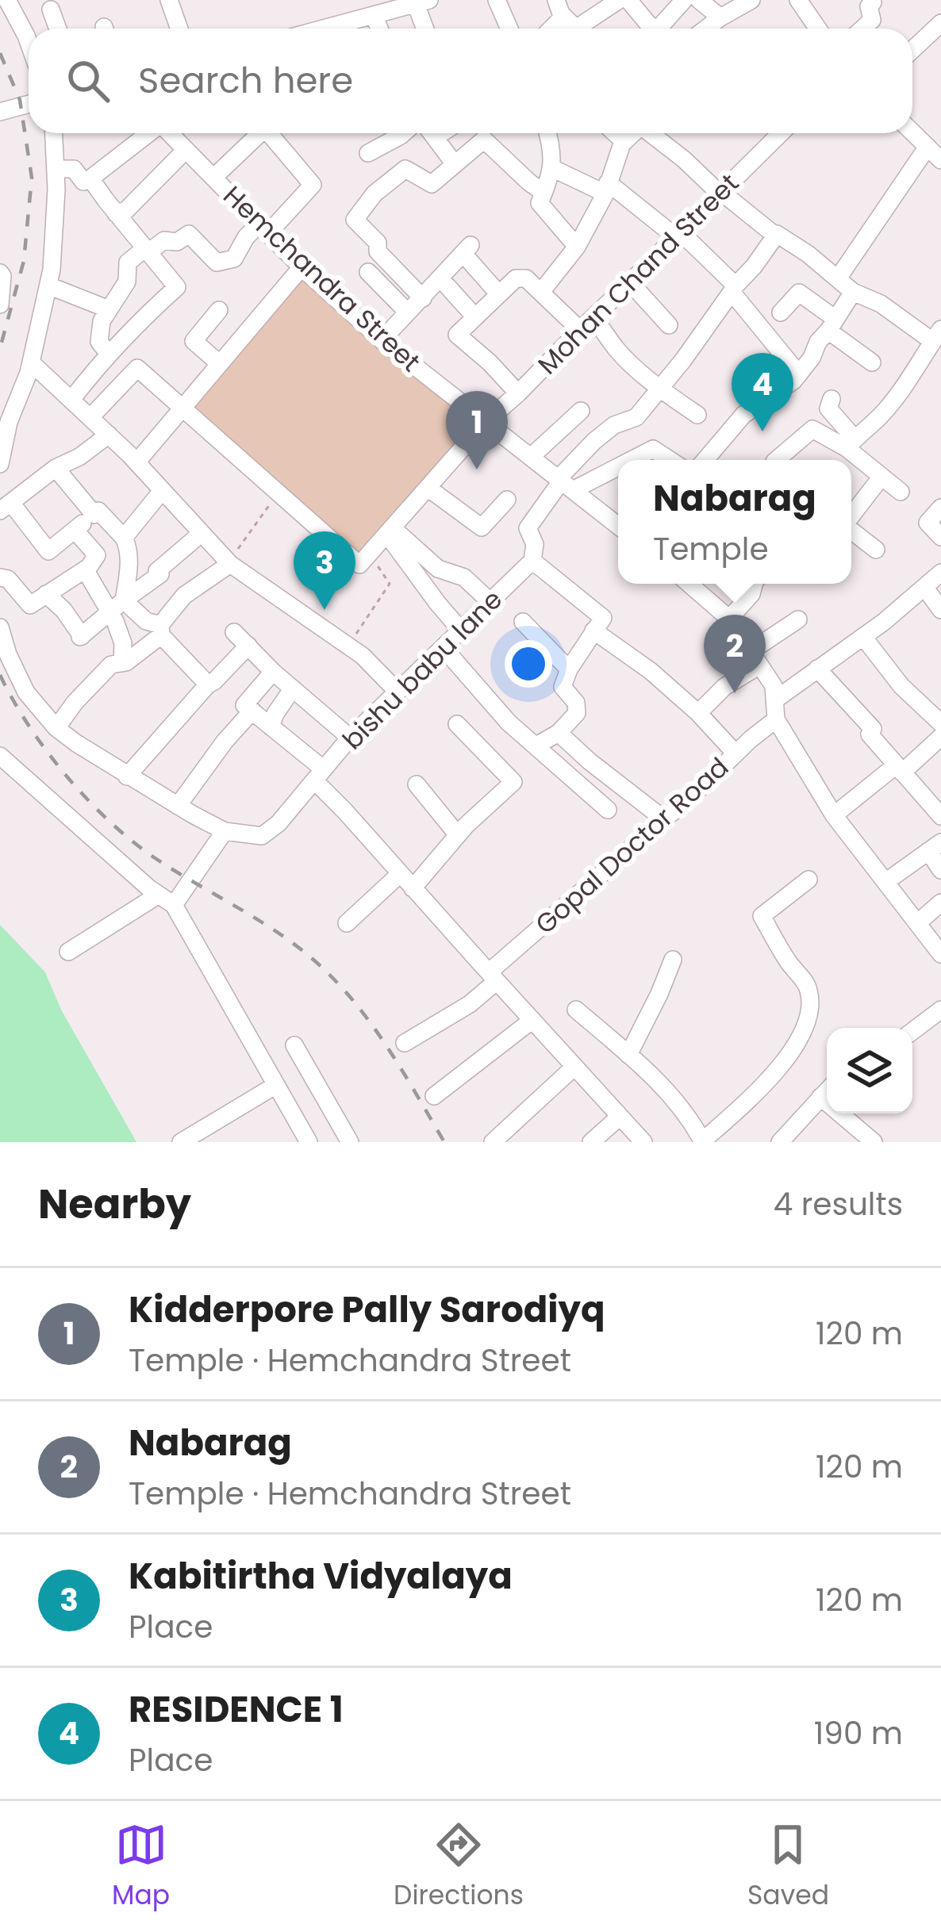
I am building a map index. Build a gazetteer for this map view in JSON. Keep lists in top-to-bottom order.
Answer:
{
  "streets": {
    "street": [
      "Mohan Chand Street",
      "Hemchandra Street",
      "bishu babu lane",
      "Gopal Doctor Road"
    ]
  },
  "crossings": [
    ["Mohan Chand Street", "Hemchandra Street"]
  ],
  "page": {
    "search": "Search here",
    "pins": [
      "4",
      "1",
      "3",
      "2"
    ],
    "popup": ["Nabarag", "Temple"],
    "heading": ["Nearby", "4 results"],
    "list": [
      {
        "mark": "1",
        "name": "Kidderpore Pally Sarodiyq",
        "note": "Temple · Hemchandra Street",
        "value": "120 m"
      },
      {
        "mark": "2",
        "name": "Nabarag",
        "note": "Temple · Hemchandra Street",
        "value": "120 m"
      },
      {
        "mark": "3",
        "name": "Kabitirtha Vidyalaya",
        "note": "Place",
        "value": "120 m"
      },
      {
        "mark": "4",
        "name": "RESIDENCE 1",
        "note": "Place",
        "value": "190 m"
      }
    ],
    "nav": ["Map", "Directions", "Saved"]
  }
}
